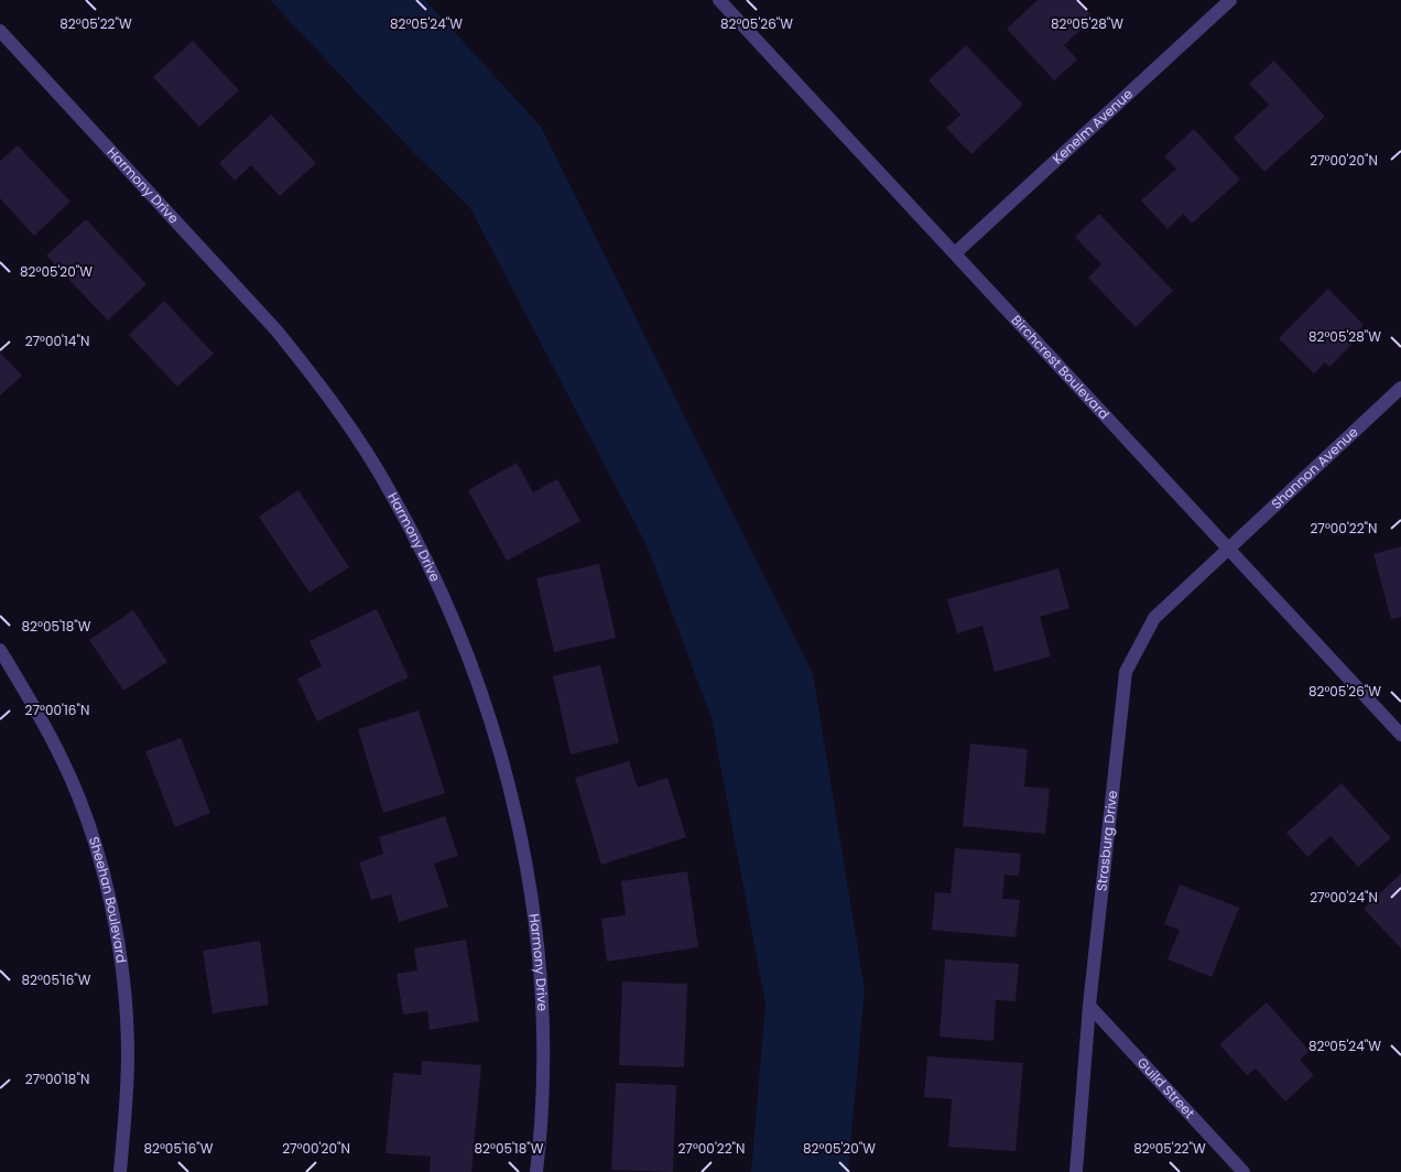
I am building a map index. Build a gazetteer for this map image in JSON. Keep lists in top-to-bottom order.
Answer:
{
  "streets": {
    "street": [
      "Kenelm Avenue",
      "Harmony Drive",
      "Birchcrest Boulevard",
      "Shannon Avenue",
      "Strasburg Drive",
      "Sheehan Boulevard",
      "Guild Street"
    ]
  },
  "crossings": [
    ["Kenelm Avenue", "Birchcrest Boulevard"],
    ["Birchcrest Boulevard", "Shannon Avenue"],
    ["Birchcrest Boulevard", "Strasburg Drive"],
    ["Shannon Avenue", "Strasburg Drive"],
    ["Strasburg Drive", "Guild Street"]
  ],
  "coordinates": [
    "82°05'22\"W",
    "82°05'24\"W",
    "82°05'26\"W",
    "82°05'28\"W",
    "27°00'20\"N",
    "82°05'20\"W",
    "27°00'14\"N",
    "27°00'22\"N",
    "82°05'18\"W",
    "27°00'16\"N",
    "27°00'24\"N",
    "82°05'16\"W",
    "27°00'18\"N"
  ]
}
